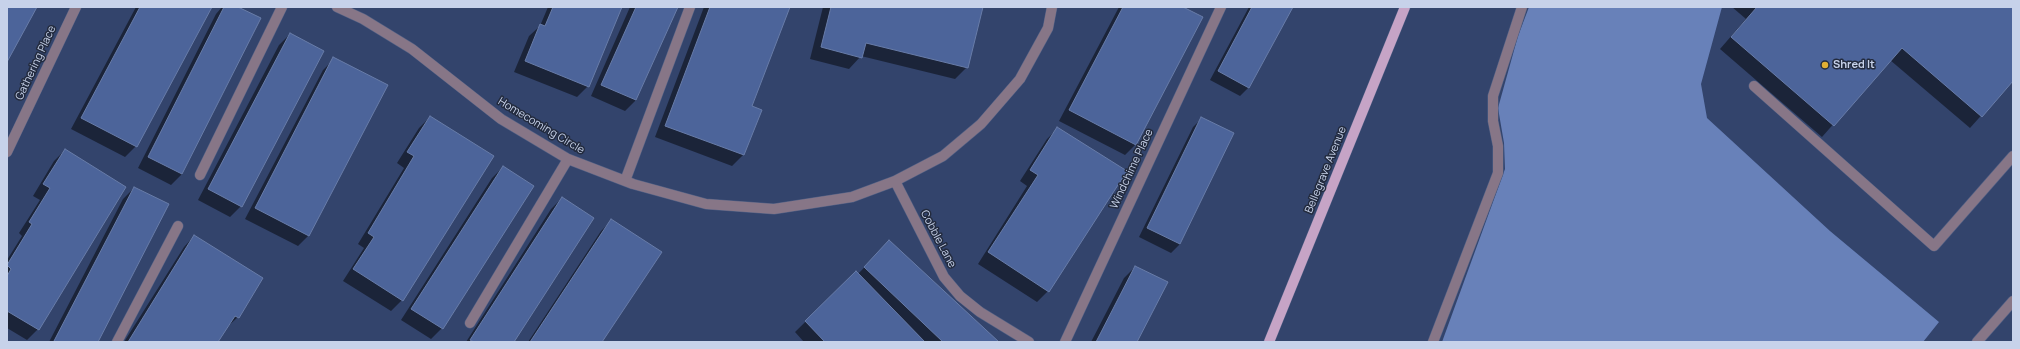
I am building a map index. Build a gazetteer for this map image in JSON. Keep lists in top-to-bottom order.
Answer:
{
  "streets": {
    "main road": ["Bellegrave Avenue"],
    "street": [
      "Gathering Place",
      "Homecoming Circle",
      "Windchime Place",
      "Cobble Lane"
    ]
  },
  "crossings": [
    ["Homecoming Circle", "Cobble Lane"]
  ],
  "places": ["Shred It"]
}
